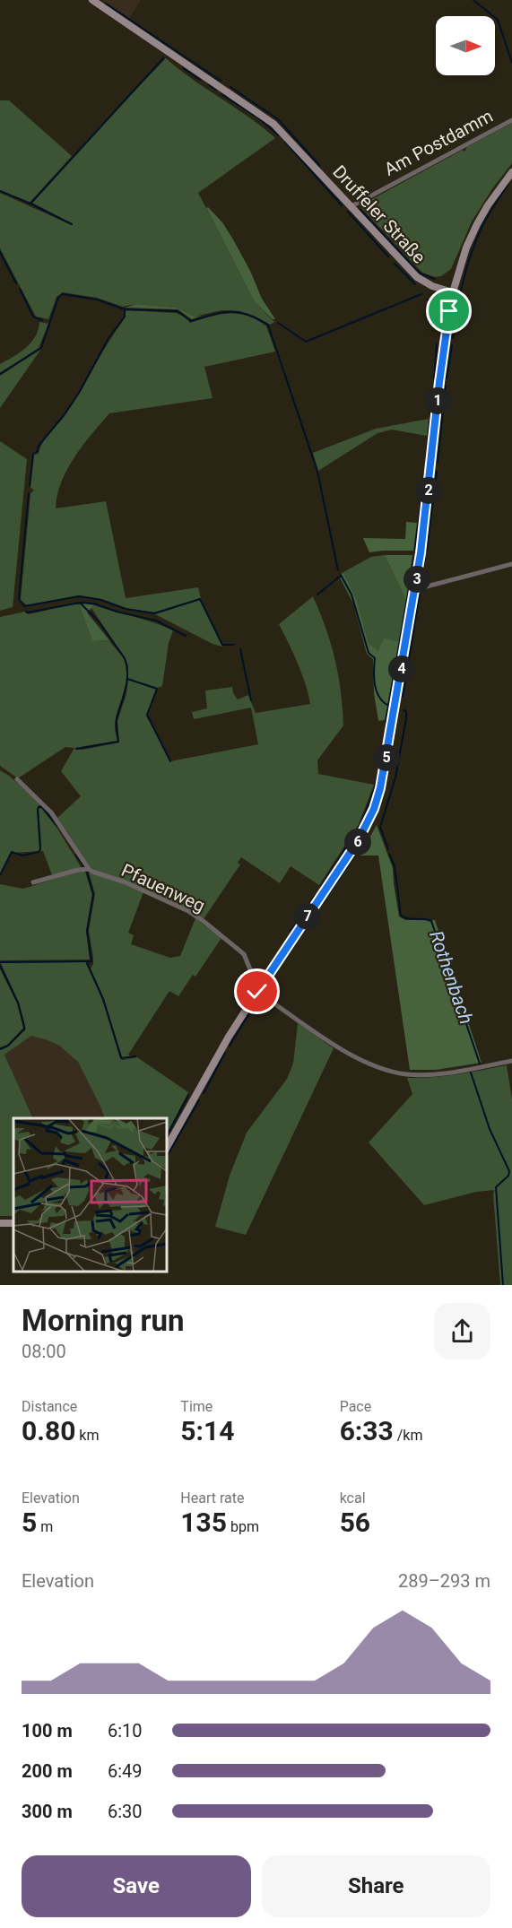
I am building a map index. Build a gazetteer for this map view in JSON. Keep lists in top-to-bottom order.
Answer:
{
  "streets": {
    "street": ["Am Postdamm", "Druffeler Straße", "Pfauenweg"]
  },
  "crossings": [
    ["Am Postdamm", "Druffeler Straße"]
  ],
  "water": ["Rothenbach"],
  "north": "right",
  "page": {
    "pins": [
      "1",
      "2",
      "3",
      "4",
      "5",
      "6",
      "7"
    ],
    "heading": ["Morning run", "08:00"],
    "stats": [
      ["Distance", "0.80 km"],
      ["Time", "5:14"],
      ["Pace", "6:33 /km"],
      ["Elevation", "5 m"],
      ["Heart rate", "135 bpm"],
      ["kcal", "56"]
    ],
    "chart": ["Elevation", "289–293 m"],
    "list": [
      {
        "name": "100 m",
        "note": "6:10"
      },
      {
        "name": "200 m",
        "note": "6:49"
      },
      {
        "name": "300 m",
        "note": "6:30"
      }
    ],
    "buttons": ["Save", "Share"]
  }
}
